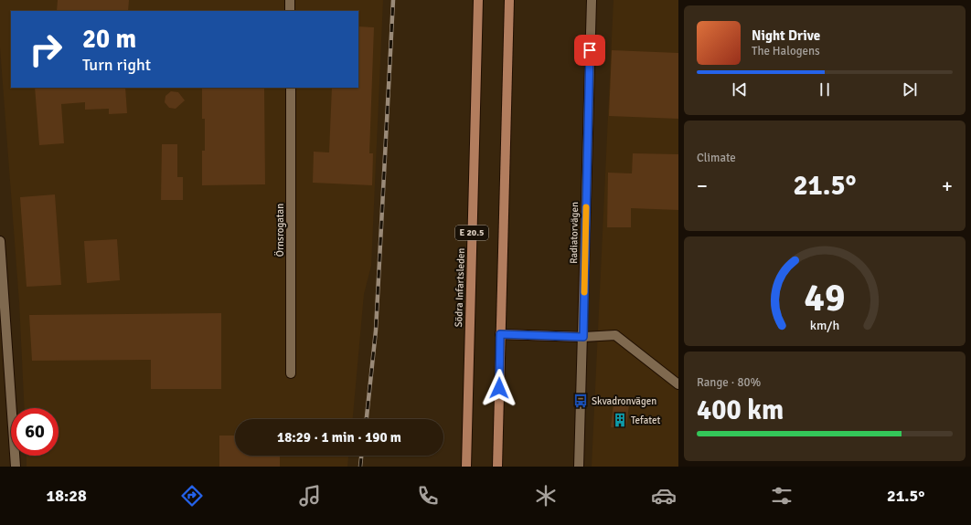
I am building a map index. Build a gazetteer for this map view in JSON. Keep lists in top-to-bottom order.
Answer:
{
  "streets": {
    "main road": ["E 20.5", "Södra Infartsleden"],
    "street": ["Örnsrogatan", "Radiatorvägen"]
  },
  "places": {
    "bus stop": ["Skvadronvägen"],
    "building": ["Tefatet"]
  },
  "page": {
    "turn": ["20 m", "Turn right"],
    "song": ["Night Drive", "The Halogens"],
    "tile": [
      "Climate",
      ["Range · 80%", "400 km"]
    ],
    "heat": ["−", "21.5°", "+"],
    "limit": "60",
    "trip": "18:29 · 1 min · 190 m",
    "tabs": ["18:28", "21.5°"],
    "gauge": ["49", "km/h"]
  }
}
